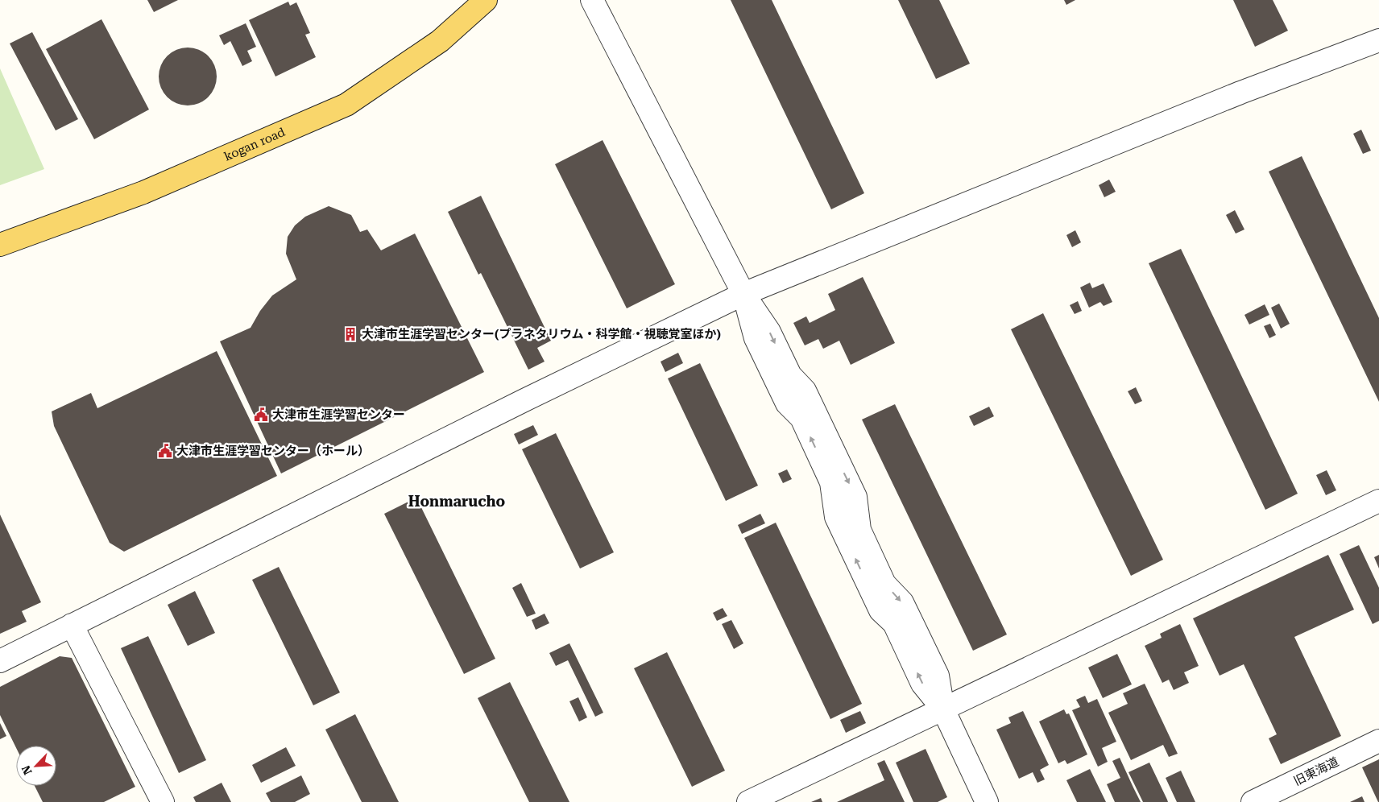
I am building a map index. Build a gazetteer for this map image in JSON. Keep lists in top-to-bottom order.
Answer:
{
  "streets": {
    "main road": ["kogan road"],
    "street": ["旧東海道"]
  },
  "districts": ["Honmarucho"],
  "places": {
    "building": ["大津市生涯学習センター(プラネタリウム・科学館・視聴覚室ほか)"],
    "public building": ["大津市生涯学習センター", "大津市生涯学習センター（ホール）"]
  },
  "north": "bottom left"
}
